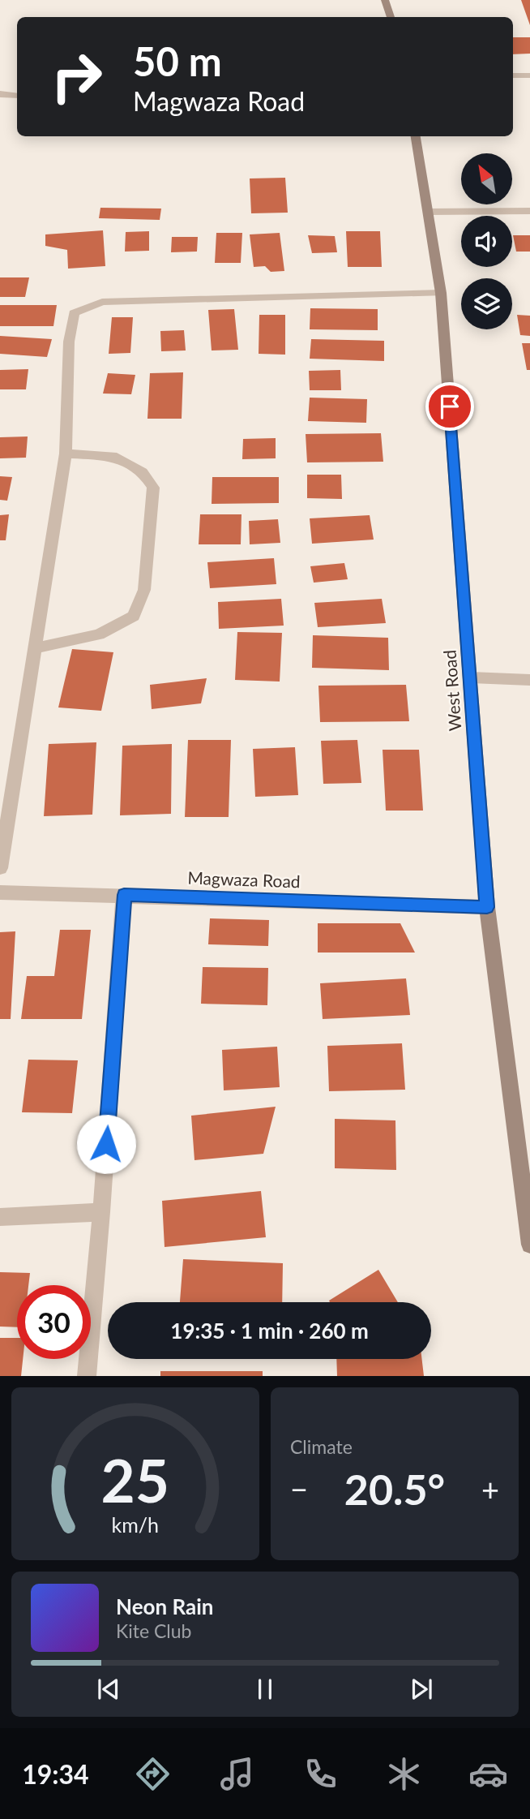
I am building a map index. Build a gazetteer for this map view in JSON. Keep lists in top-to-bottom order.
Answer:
{
  "streets": {
    "street": ["West Road", "Magwaza Road"]
  },
  "crossings": [
    ["West Road", "Magwaza Road"]
  ],
  "north": "top left",
  "page": {
    "turn": ["50 m", "Magwaza Road"],
    "limit": "30",
    "trip": "19:35 · 1 min · 260 m",
    "tile": "Climate",
    "heat": ["−", "20.5°", "+"],
    "song": ["Neon Rain", "Kite Club"],
    "tabs": "19:34",
    "gauge": ["25", "km/h"]
  }
}
